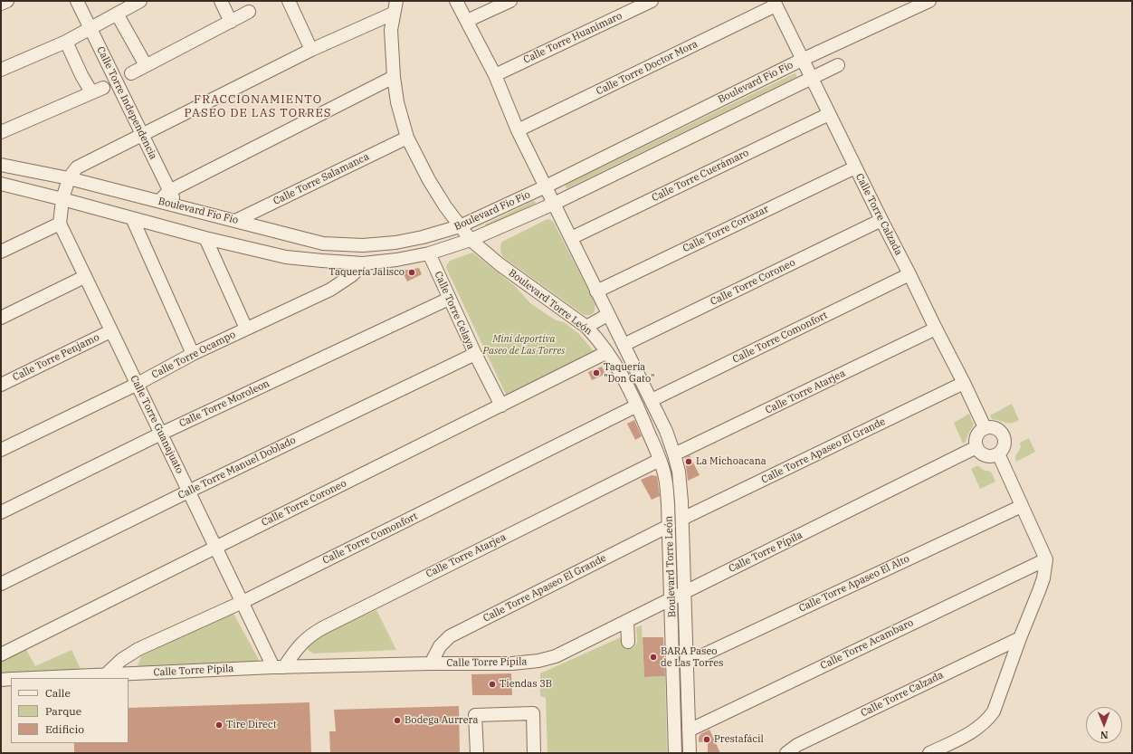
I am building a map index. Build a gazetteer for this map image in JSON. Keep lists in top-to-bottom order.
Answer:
{
  "streets": {
    "street": [
      "Calle Torre Huanimaro",
      "Calle Torre Doctor Mora",
      "Boulevard Fio Fio",
      "Calle Torre Independencia",
      "Calle Torre Cuerámaro",
      "Calle Torre Salamanca",
      "Calle Torre Calzada",
      "Calle Torre Cortazar",
      "Calle Torre Coroneo",
      "Boulevard Torre León",
      "Calle Torre Celaya",
      "Calle Torre Comonfort",
      "Calle Torre Ocampo",
      "Calle Torre Penjamo",
      "Calle Torre Atarjea",
      "Calle Torre Moroleon",
      "Calle Torre Guanajuato",
      "Calle Torre Apaseo El Grande",
      "Calle Torre Manuel Doblado",
      "Calle Torre Pípila",
      "Calle Torre Apaseo El Alto",
      "Calle Torre Acambaro"
    ]
  },
  "crossings": [
    ["Calle Torre Huanimaro", "Boulevard Torre León"],
    ["Calle Torre Doctor Mora", "Calle Torre Calzada"],
    ["Calle Torre Doctor Mora", "Boulevard Torre León"],
    ["Boulevard Fio Fio", "Calle Torre Independencia"],
    ["Boulevard Fio Fio", "Calle Torre Salamanca"],
    ["Boulevard Fio Fio", "Calle Torre Calzada"],
    ["Boulevard Fio Fio", "Boulevard Torre León"],
    ["Boulevard Fio Fio", "Calle Torre Celaya"],
    ["Boulevard Fio Fio", "Calle Torre Ocampo"],
    ["Calle Torre Cuerámaro", "Calle Torre Calzada"],
    ["Calle Torre Cuerámaro", "Boulevard Torre León"],
    ["Calle Torre Salamanca", "Boulevard Torre León"],
    ["Calle Torre Calzada", "Calle Torre Cortazar"],
    ["Calle Torre Calzada", "Calle Torre Coroneo"],
    ["Calle Torre Calzada", "Calle Torre Comonfort"],
    ["Calle Torre Calzada", "Calle Torre Atarjea"],
    ["Calle Torre Calzada", "Calle Torre Apaseo El Grande"],
    ["Calle Torre Calzada", "Calle Torre Pípila"],
    ["Calle Torre Cortazar", "Boulevard Torre León"],
    ["Calle Torre Coroneo", "Boulevard Torre León"],
    ["Calle Torre Coroneo", "Calle Torre Celaya"],
    ["Calle Torre Coroneo", "Calle Torre Guanajuato"],
    ["Boulevard Torre León", "Calle Torre Comonfort"],
    ["Boulevard Torre León", "Calle Torre Atarjea"],
    ["Boulevard Torre León", "Calle Torre Apaseo El Grande"],
    ["Boulevard Torre León", "Calle Torre Pípila"],
    ["Boulevard Torre León", "Calle Torre Apaseo El Alto"],
    ["Boulevard Torre León", "Calle Torre Acambaro"],
    ["Calle Torre Celaya", "Calle Torre Moroleon"],
    ["Calle Torre Celaya", "Calle Torre Manuel Doblado"],
    ["Calle Torre Comonfort", "Calle Torre Guanajuato"],
    ["Calle Torre Comonfort", "Calle Torre Pípila"],
    ["Calle Torre Ocampo", "Calle Torre Guanajuato"],
    ["Calle Torre Penjamo", "Calle Torre Guanajuato"],
    ["Calle Torre Atarjea", "Calle Torre Guanajuato"],
    ["Calle Torre Atarjea", "Calle Torre Pípila"],
    ["Calle Torre Moroleon", "Calle Torre Guanajuato"],
    ["Calle Torre Guanajuato", "Calle Torre Manuel Doblado"],
    ["Calle Torre Guanajuato", "Calle Torre Pípila"],
    ["Calle Torre Apaseo El Grande", "Calle Torre Pípila"]
  ],
  "districts": ["FRACCIONAMIENTO PASEO DE LAS TORRES"],
  "parks": ["Mini deportiva Paseo de Las Torres"],
  "places": [
    "Taquería Jalisco",
    "Taquería \"Don Gato\"",
    "La Michoacana",
    "BARA Paseo de Las Torres",
    "Tiendas 3B",
    "Bodega Aurrera",
    "Tire Direct",
    "Prestafácil"
  ],
  "legend": ["Calle", "Parque", "Edificio"],
  "north": "bottom"
}
